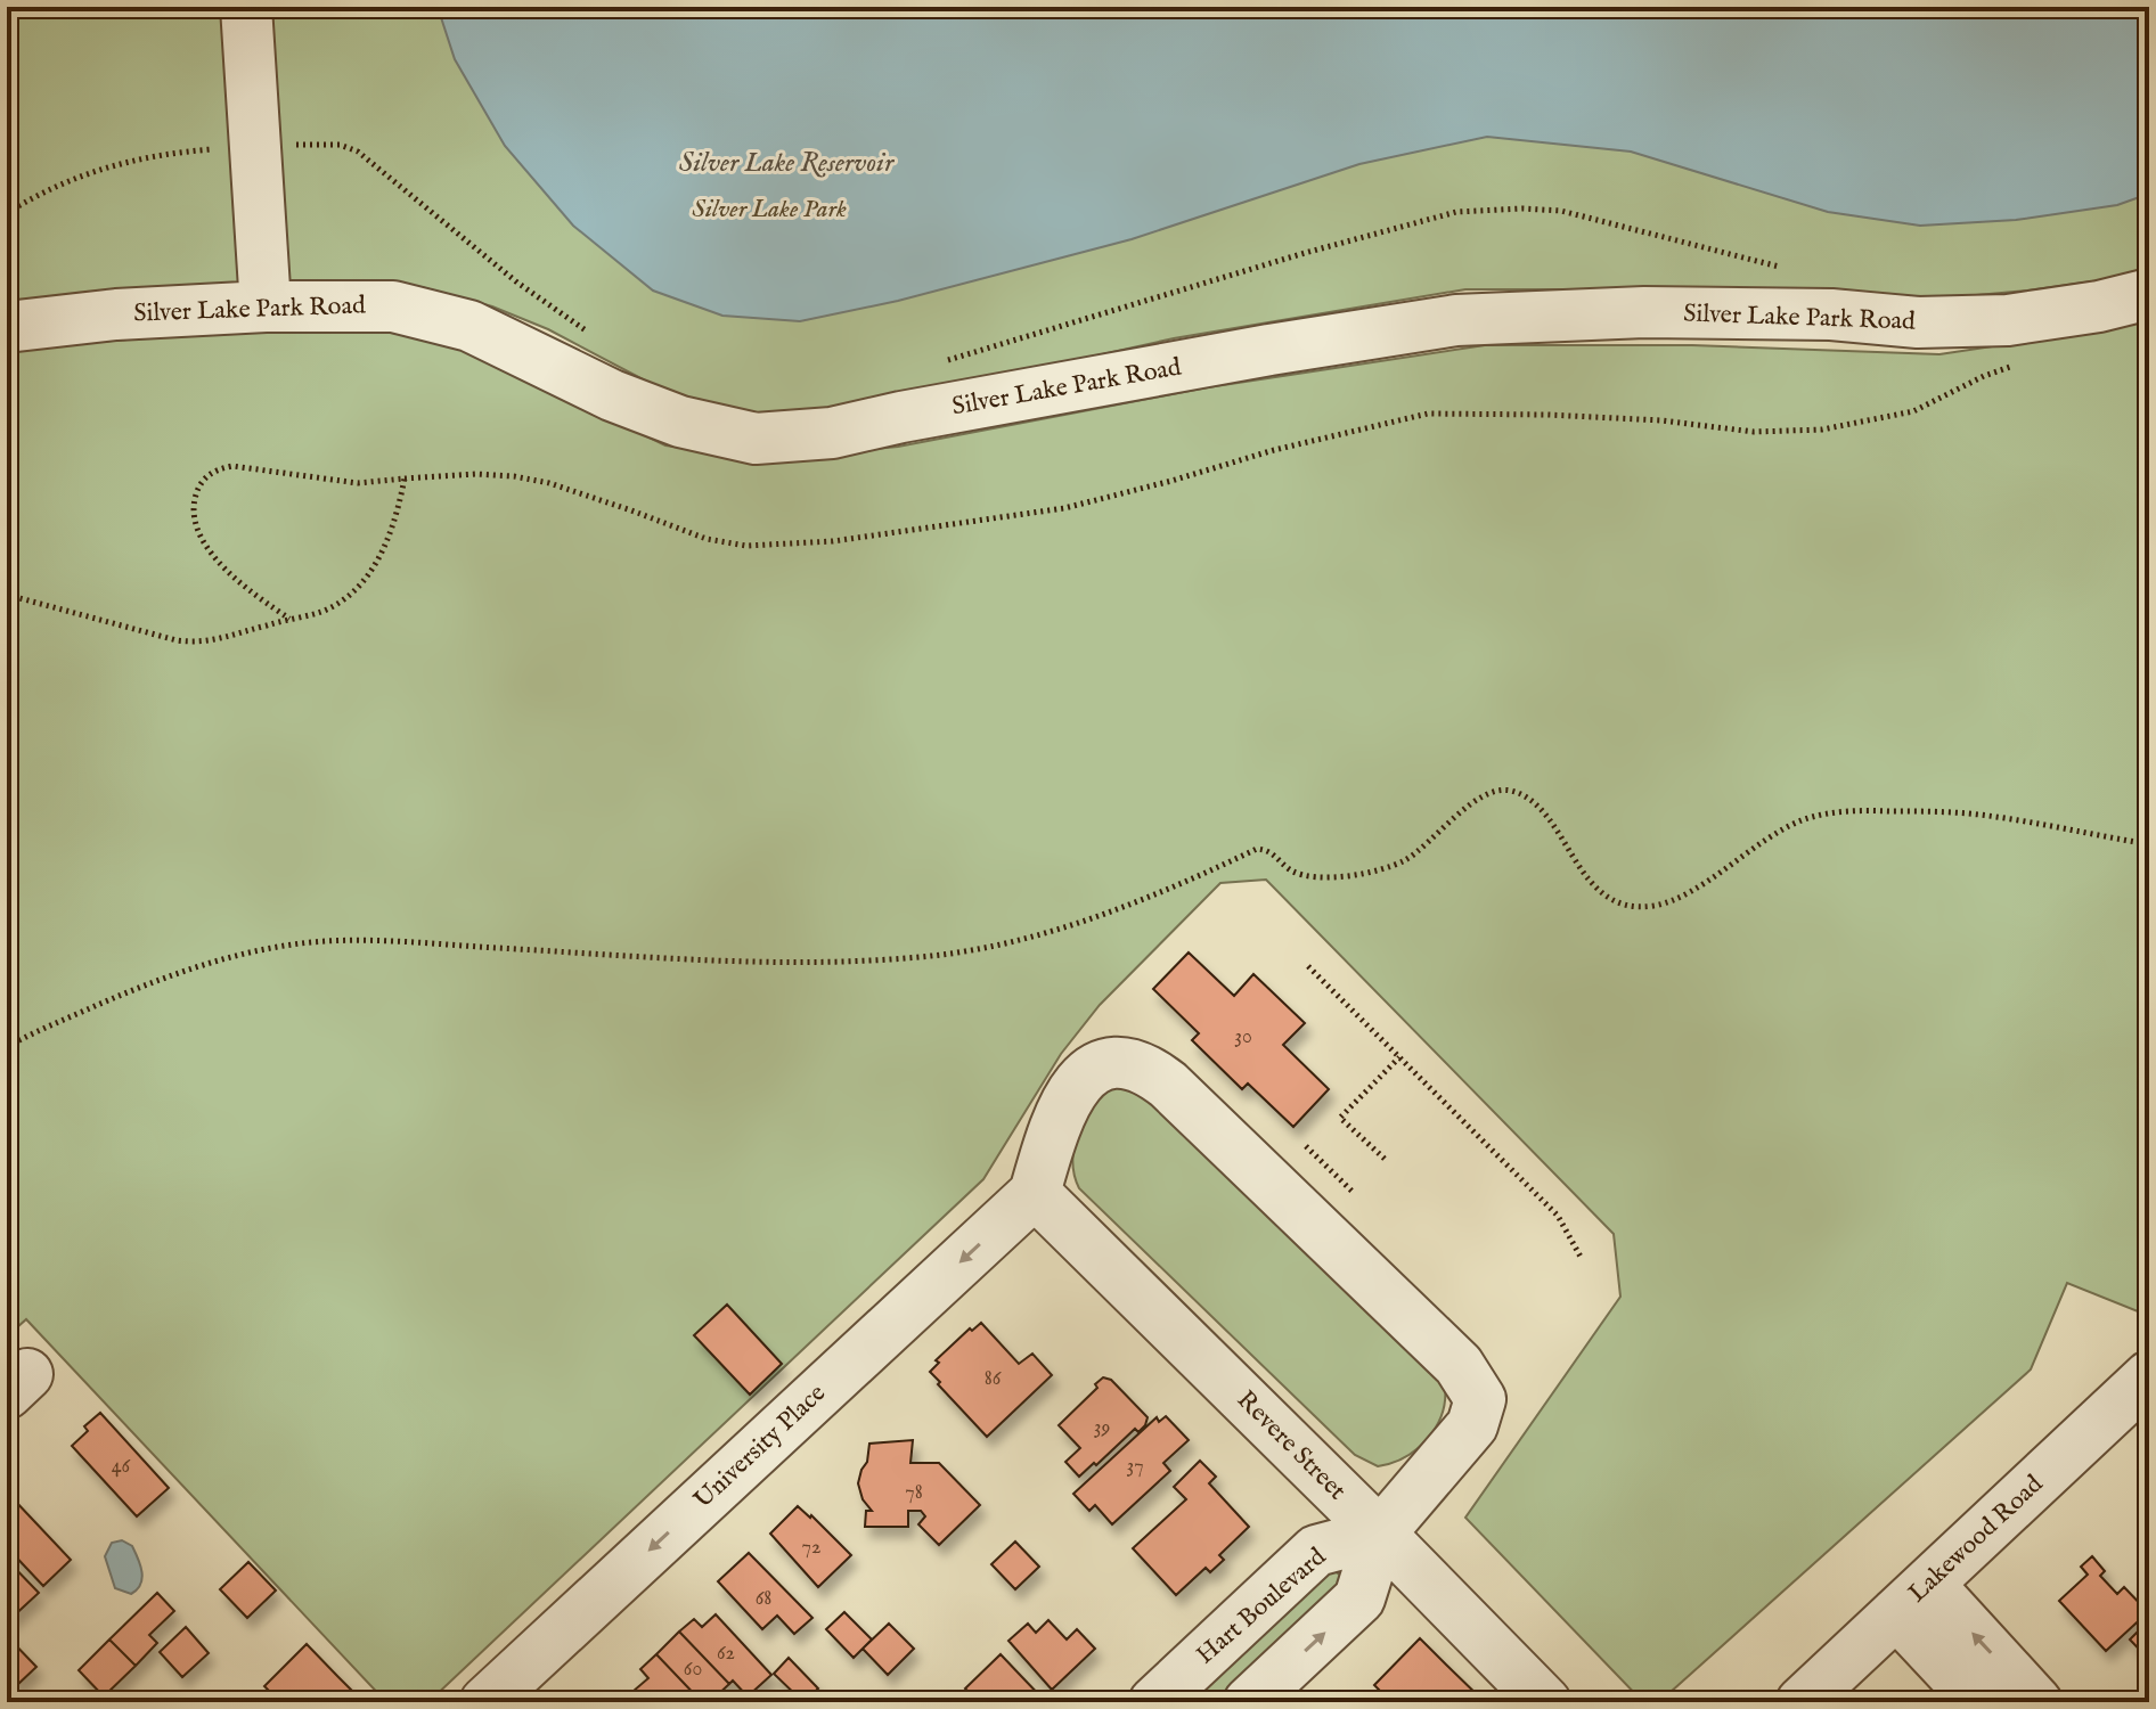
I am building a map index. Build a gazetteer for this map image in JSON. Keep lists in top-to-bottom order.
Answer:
{
  "streets": {
    "street": [
      "Silver Lake Park Road",
      "Revere Street",
      "University Place",
      "Lakewood Road",
      "Hart Boulevard"
    ]
  },
  "crossings": [
    ["Revere Street", "University Place"],
    ["Revere Street", "Hart Boulevard"]
  ],
  "one_way": ["University Place"],
  "water": ["Silver Lake Reservoir"],
  "parks": ["Silver Lake Park"],
  "house_numbers": [
    "30",
    "86",
    "39",
    "46",
    "37",
    "78",
    "72",
    "68",
    "62",
    "60"
  ]
}
